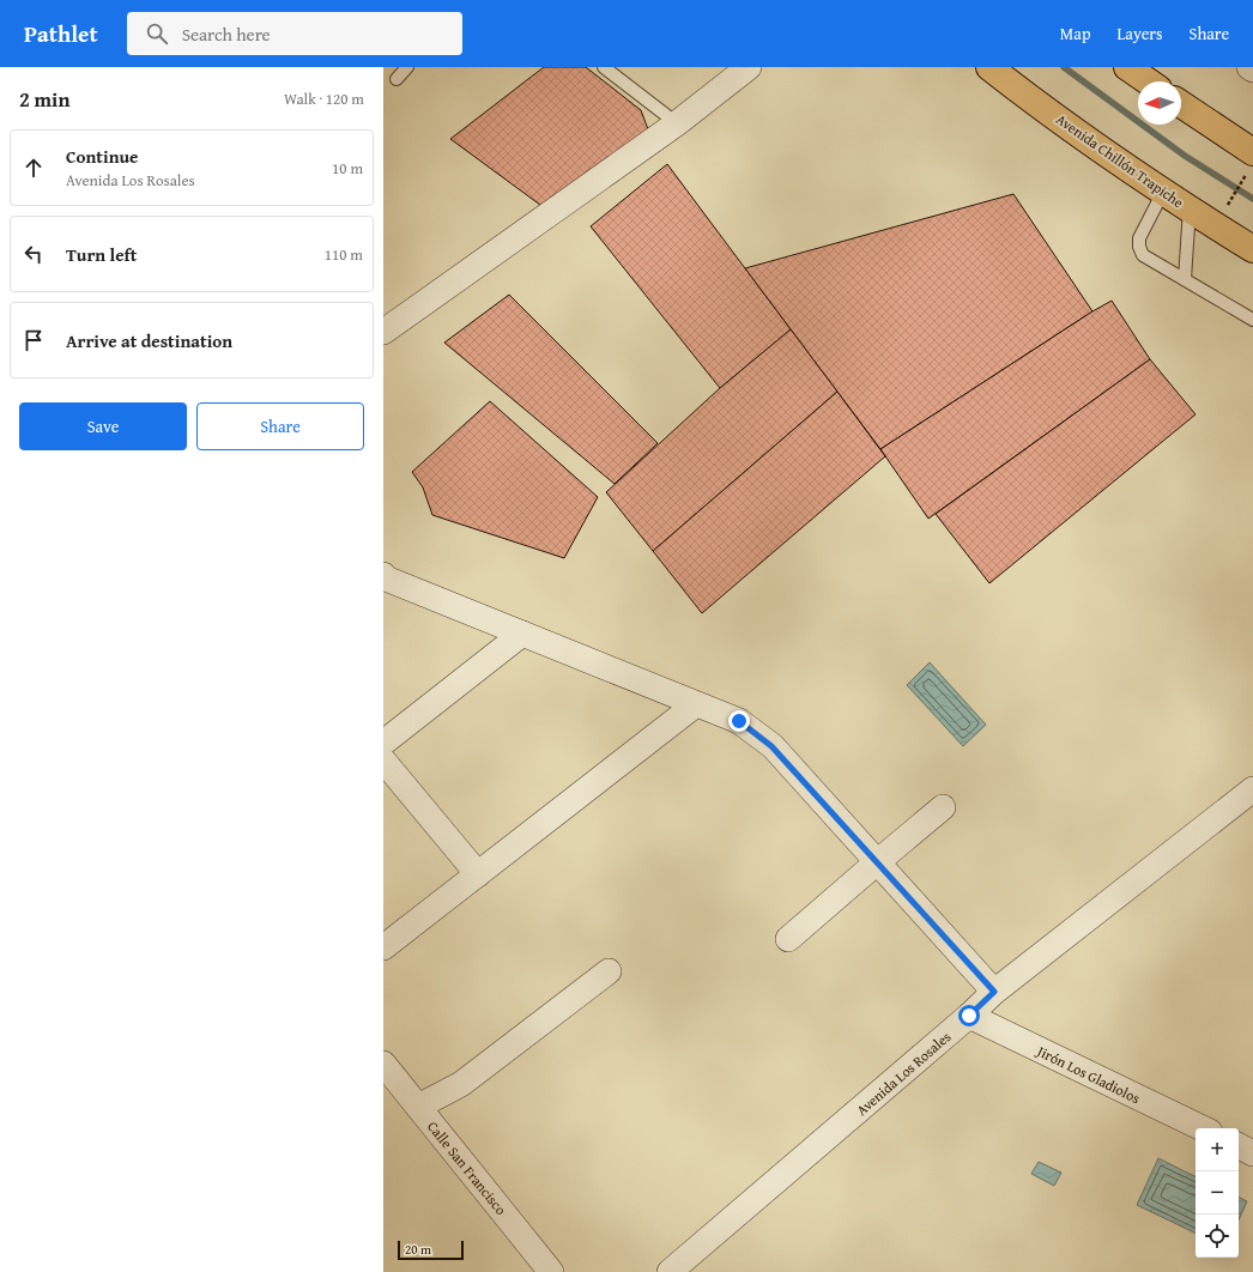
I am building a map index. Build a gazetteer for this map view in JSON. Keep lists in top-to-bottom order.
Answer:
{
  "streets": {
    "main road": ["Avenida Chillón Trapiche"],
    "street": ["Avenida Los Rosales", "Jirón Los Gladiolos", "Calle San Francisco"]
  },
  "crossings": [
    ["Avenida Los Rosales", "Jirón Los Gladiolos"]
  ],
  "scale_bar": "20 m",
  "north": "left",
  "page": {
    "header": "Pathlet",
    "search": "Search here",
    "nav": ["Map", "Layers", "Share"],
    "heading": ["2 min", "Walk · 120 m"],
    "list": [
      ["Continue", "Avenida Los Rosales", "10 m"],
      ["Turn left", "110 m"],
      "Arrive at destination"
    ],
    "buttons": ["Save", "Share"],
    "map_buttons": ["+", "−"],
    "scale": "20 m"
  }
}
